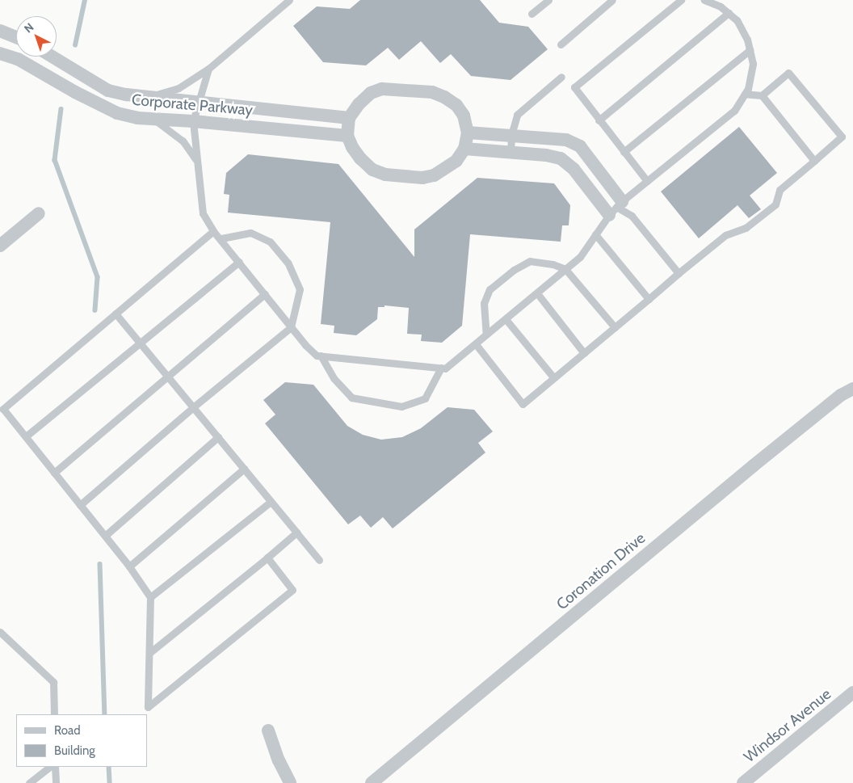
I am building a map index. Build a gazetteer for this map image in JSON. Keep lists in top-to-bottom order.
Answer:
{
  "streets": {
    "street": ["Corporate Parkway", "Coronation Drive", "Windsor Avenue"]
  },
  "legend": ["Road", "Building"],
  "north": "top left"
}
